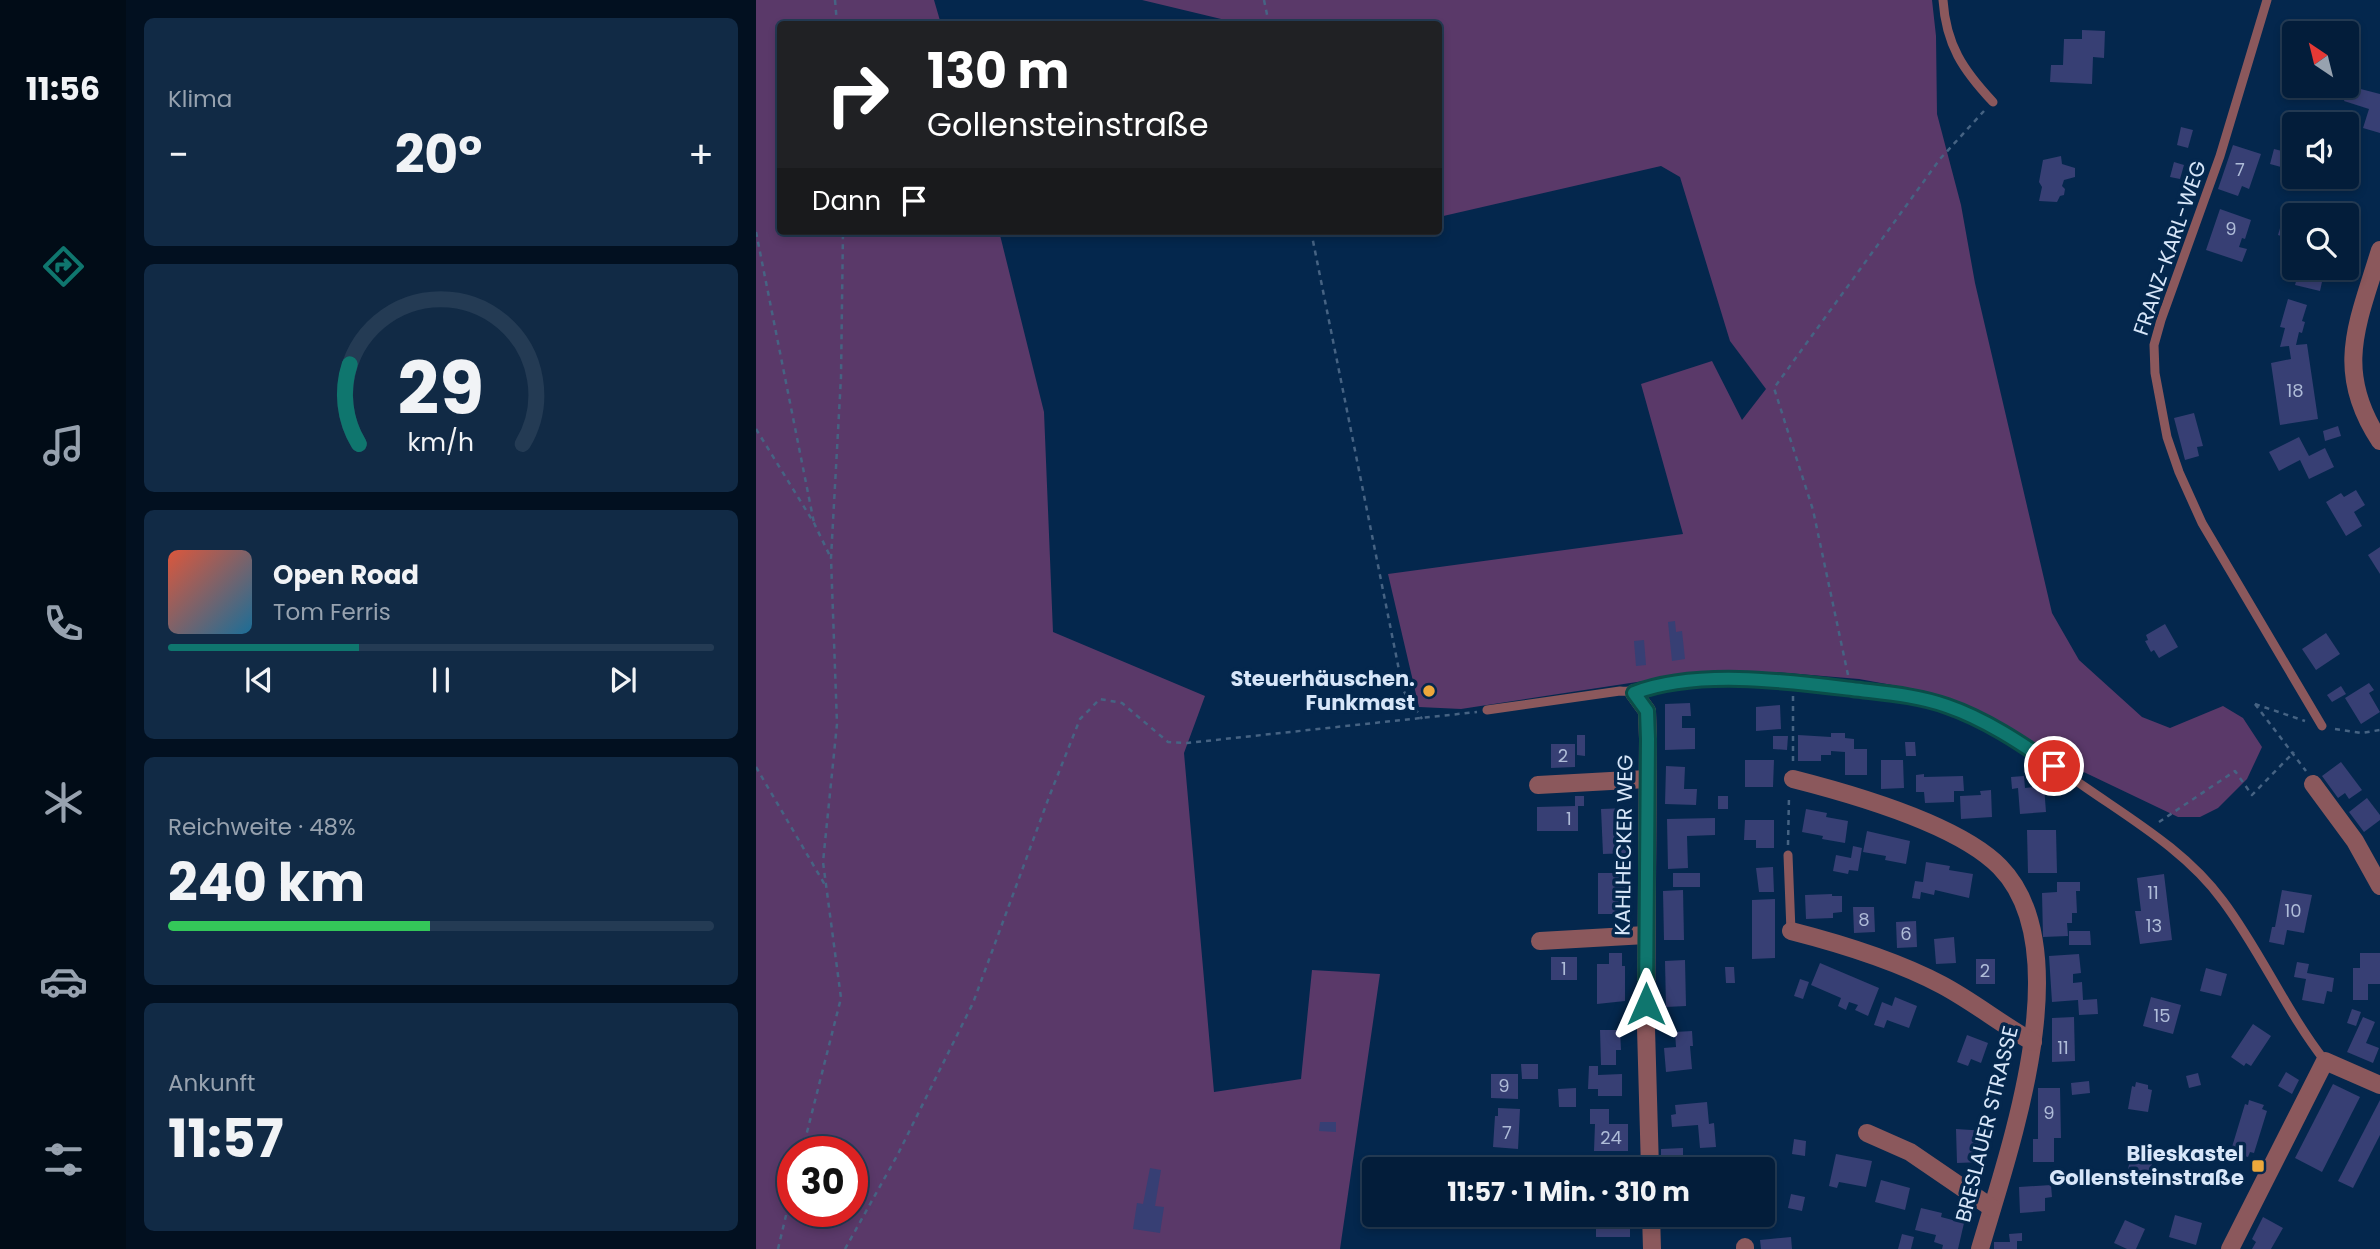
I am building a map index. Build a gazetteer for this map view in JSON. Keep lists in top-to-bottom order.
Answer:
{
  "streets": {
    "street": ["KAHLHECKER WEG", "BRESLAUER STRASSE"],
    "lane": ["FRANZ-KARL-WEG"]
  },
  "places": {
    "other": ["Steuerhäuschen. Funkmast"],
    "transit": ["Blieskastel Gollensteinstraße"]
  },
  "house_numbers": [
    "7",
    "9",
    "18",
    "2",
    "1",
    "11",
    "10",
    "8",
    "13",
    "6",
    "1",
    "2",
    "15",
    "11",
    "9",
    "9",
    "7",
    "24"
  ],
  "north": "top left",
  "page": {
    "tabs": "11:56",
    "tile": [
      "Klima",
      ["Reichweite · 48%", "240 km"],
      ["Ankunft", "11:57"]
    ],
    "turn": ["130 m", "Gollensteinstraße"],
    "heat": ["−", "20°", "+"],
    "then": "Dann",
    "song": ["Open Road", "Tom Ferris"],
    "limit": "30",
    "trip": "11:57 · 1 Min. · 310 m",
    "gauge": ["29", "km/h"]
  }
}
